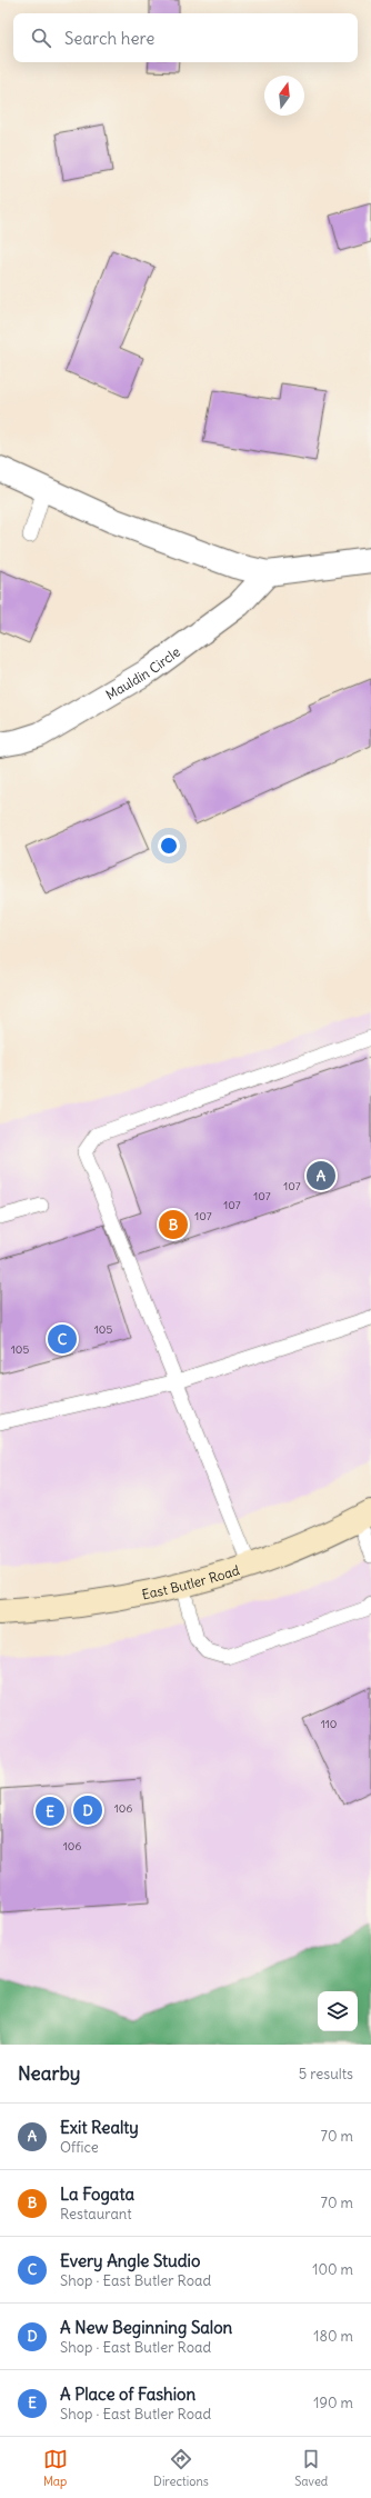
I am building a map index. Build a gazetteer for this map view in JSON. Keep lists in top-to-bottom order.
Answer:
{
  "streets": {
    "main road": ["East Butler Road"],
    "street": ["Mauldin Circle"]
  },
  "house_numbers": [
    "107",
    "107",
    "107",
    "107",
    "105",
    "105",
    "110",
    "106",
    "106"
  ],
  "north": "top",
  "page": {
    "search": "Search here",
    "pins": [
      "A",
      "B",
      "C",
      "D",
      "E"
    ],
    "heading": ["Nearby", "5 results"],
    "list": [
      {
        "mark": "A",
        "name": "Exit Realty",
        "note": "Office",
        "value": "70 m"
      },
      {
        "mark": "B",
        "name": "La Fogata",
        "note": "Restaurant",
        "value": "70 m"
      },
      {
        "mark": "C",
        "name": "Every Angle Studio",
        "note": "Shop · East Butler Road",
        "value": "100 m"
      },
      {
        "mark": "D",
        "name": "A New Beginning Salon",
        "note": "Shop · East Butler Road",
        "value": "180 m"
      },
      {
        "mark": "E",
        "name": "A Place of Fashion",
        "note": "Shop · East Butler Road",
        "value": "190 m"
      }
    ],
    "nav": ["Map", "Directions", "Saved"]
  }
}
